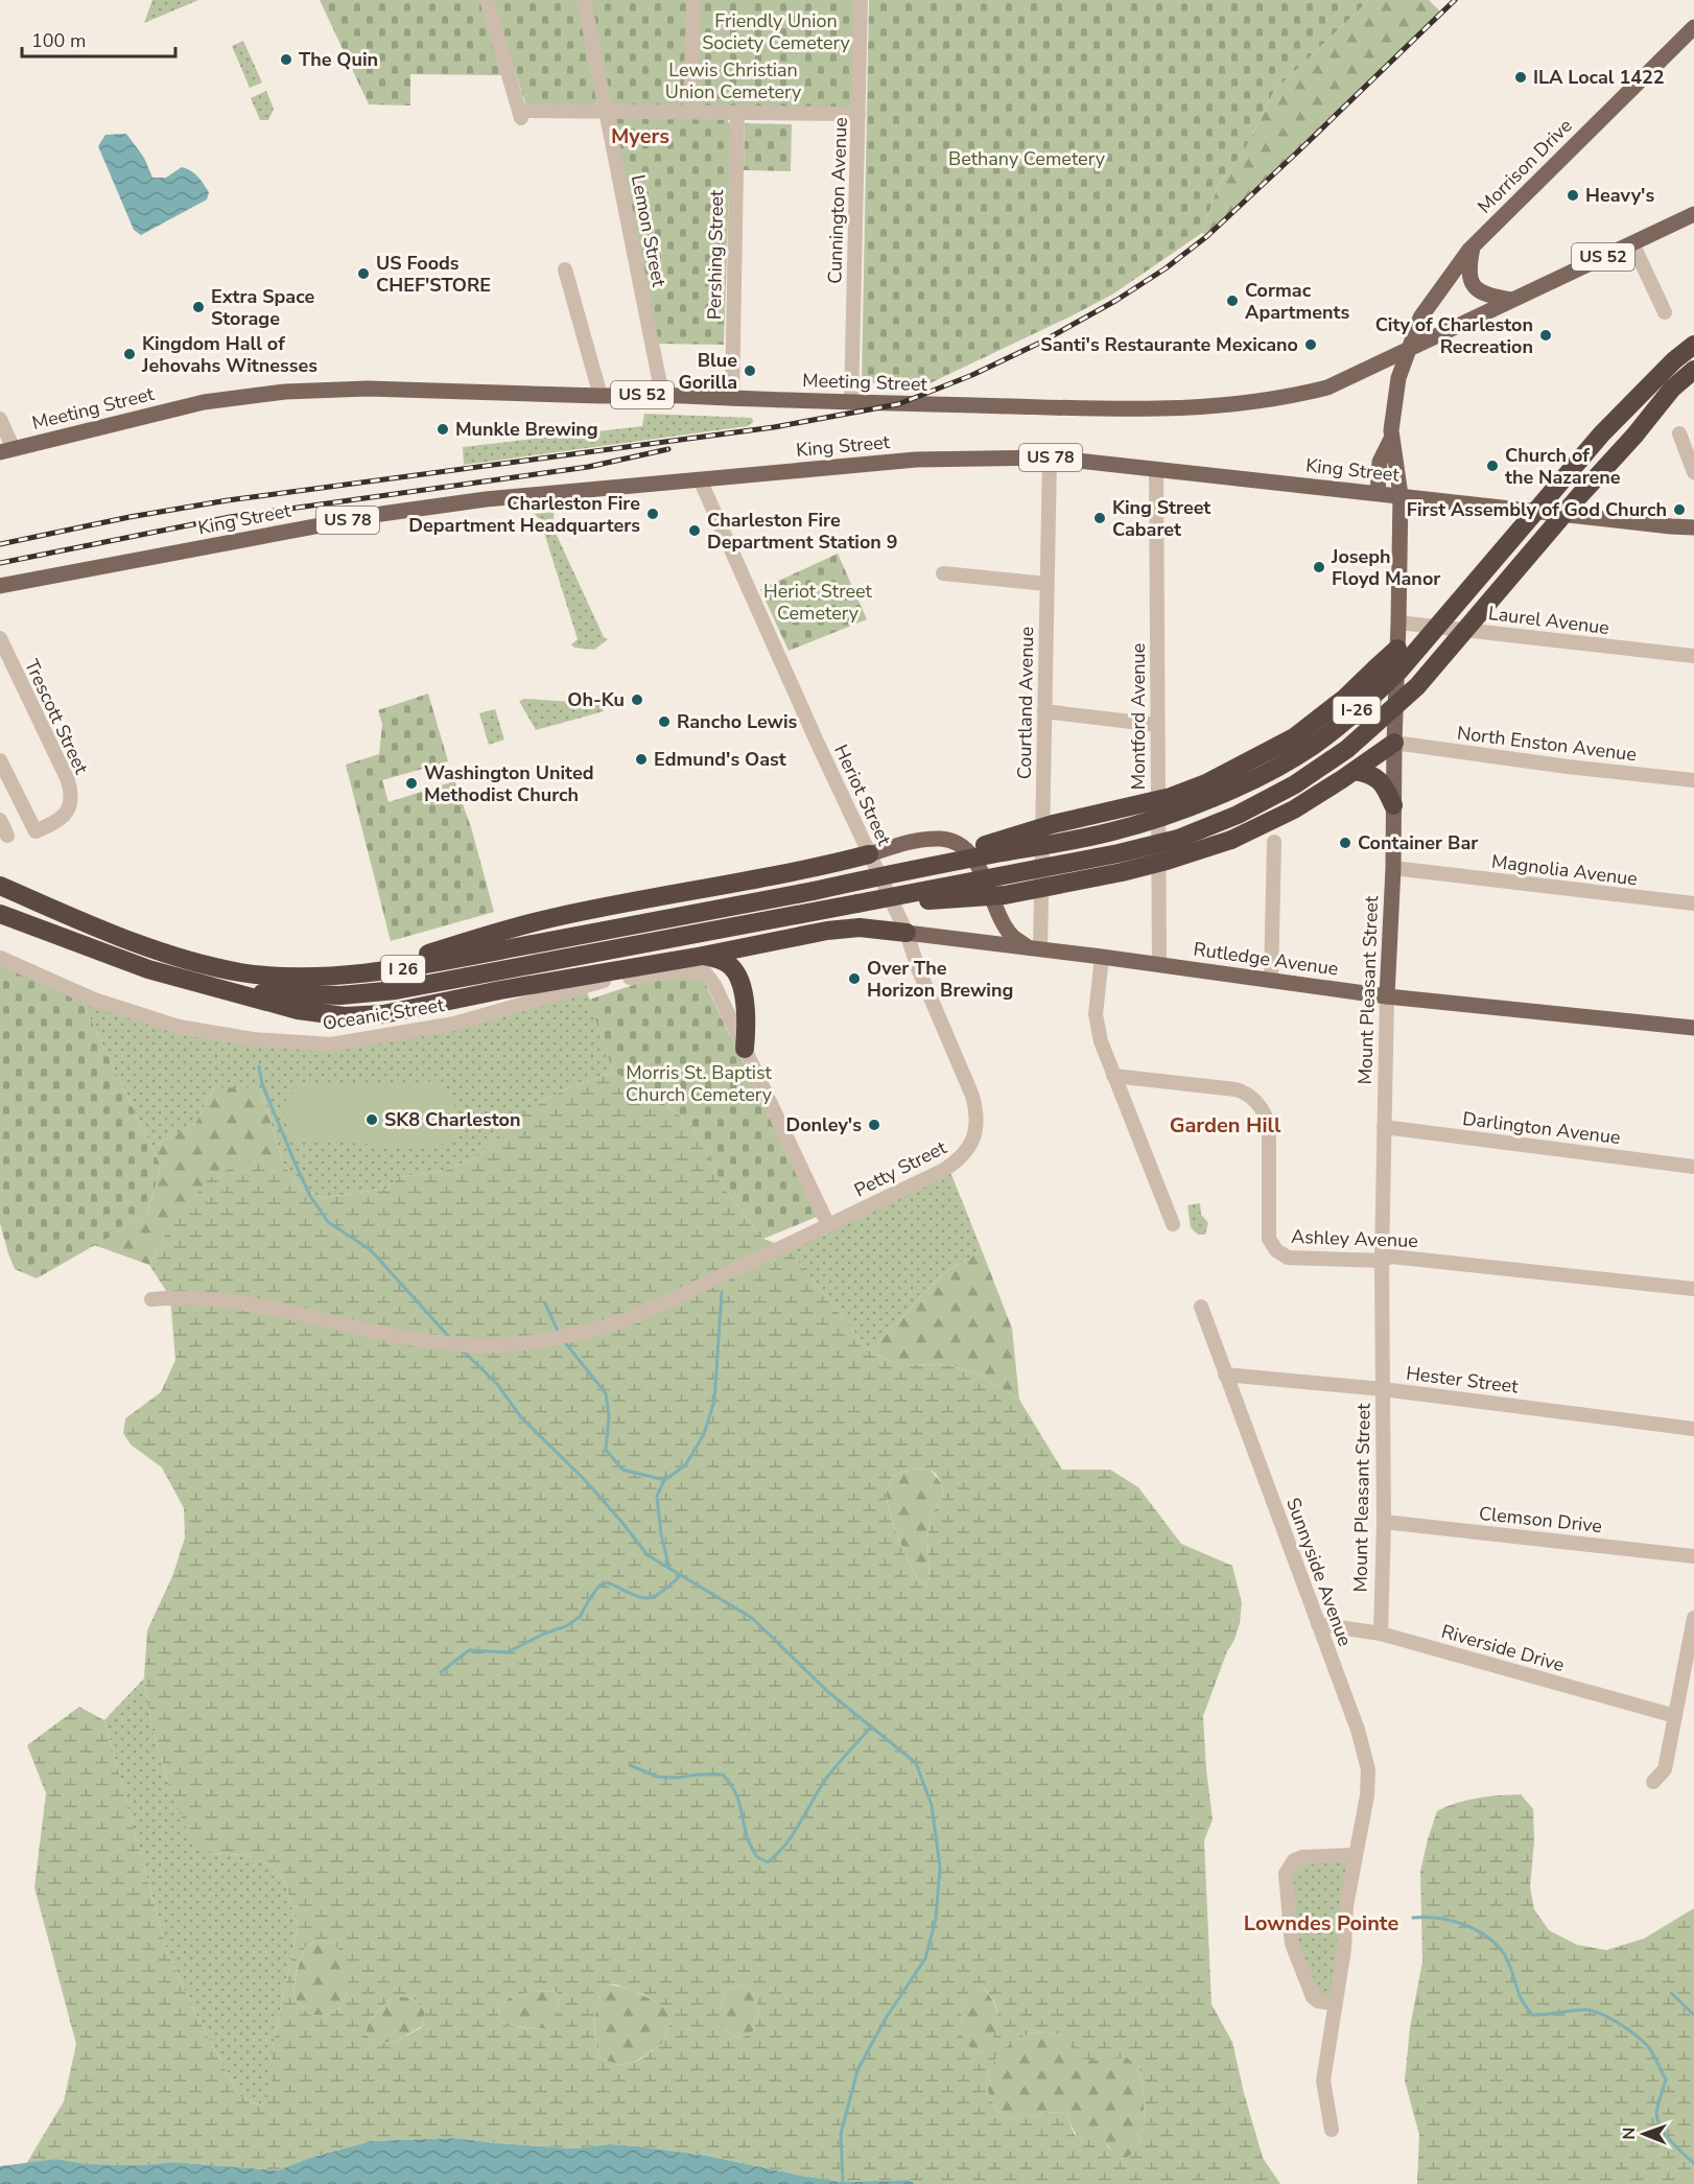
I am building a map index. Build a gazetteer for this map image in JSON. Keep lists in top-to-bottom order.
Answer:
{
  "streets": {
    "highway": ["I-26", "I 26"],
    "main road": [
      "Morrison Drive",
      "US 52",
      "Meeting Street",
      "King Street",
      "US 78",
      "Rutledge Avenue",
      "Mount Pleasant Street"
    ],
    "street": [
      "Cunnington Avenue",
      "Lemon Street",
      "Pershing Street",
      "Laurel Avenue",
      "Courtland Avenue",
      "Trescott Street",
      "Montford Avenue",
      "North Enston Avenue",
      "Heriot Street",
      "Magnolia Avenue",
      "Oceanic Street",
      "Darlington Avenue",
      "Petty Street",
      "Ashley Avenue",
      "Hester Street",
      "Clemson Drive",
      "Sunnyside Avenue",
      "Riverside Drive"
    ]
  },
  "crossings": [
    ["Morrison Drive", "Meeting Street"],
    ["Morrison Drive", "Mount Pleasant Street"],
    ["Cunnington Avenue", "Meeting Street"],
    ["Lemon Street", "Meeting Street"],
    ["Pershing Street", "Meeting Street"],
    ["Meeting Street", "Mount Pleasant Street"],
    ["King Street", "Courtland Avenue"],
    ["King Street", "Montford Avenue"],
    ["King Street", "Heriot Street"],
    ["King Street", "Mount Pleasant Street"],
    ["Laurel Avenue", "Mount Pleasant Street"],
    ["Courtland Avenue", "Rutledge Avenue"],
    ["I-26", "I 26"],
    ["Montford Avenue", "Rutledge Avenue"],
    ["North Enston Avenue", "Mount Pleasant Street"],
    ["Heriot Street", "Rutledge Avenue"],
    ["Heriot Street", "Petty Street"],
    ["Magnolia Avenue", "Mount Pleasant Street"],
    ["Rutledge Avenue", "Mount Pleasant Street"],
    ["Mount Pleasant Street", "Darlington Avenue"],
    ["Mount Pleasant Street", "Ashley Avenue"],
    ["Mount Pleasant Street", "Hester Street"],
    ["Mount Pleasant Street", "Clemson Drive"],
    ["Mount Pleasant Street", "Riverside Drive"],
    ["Hester Street", "Sunnyside Avenue"],
    ["Sunnyside Avenue", "Riverside Drive"]
  ],
  "districts": ["Myers", "Garden Hill", "Lowndes Pointe"],
  "parks": [
    "Friendly Union Society Cemetery",
    "Lewis Christian Union Cemetery",
    "Bethany Cemetery",
    "Heriot Street Cemetery",
    "Morris St. Baptist Church Cemetery"
  ],
  "places": [
    "The Quin",
    "ILA Local 1422",
    "Heavy's",
    "US Foods CHEF'STORE",
    "Cormac Apartments",
    "Extra Space Storage",
    "City of Charleston Recreation",
    "Santi's Restaurante Mexicano",
    "Kingdom Hall of Jehovahs Witnesses",
    "Blue Gorilla",
    "Munkle Brewing",
    "Church of the Nazarene",
    "First Assembly of God Church",
    "Charleston Fire Department Headquarters",
    "King Street Cabaret",
    "Charleston Fire Department Station 9",
    "Joseph Floyd Manor",
    "Oh-Ku",
    "Rancho Lewis",
    "Edmund's Oast",
    "Washington United Methodist Church",
    "Container Bar",
    "Over The Horizon Brewing",
    "SK8 Charleston",
    "Donley's"
  ],
  "scale_bar": "100 m",
  "north": "left"
}
